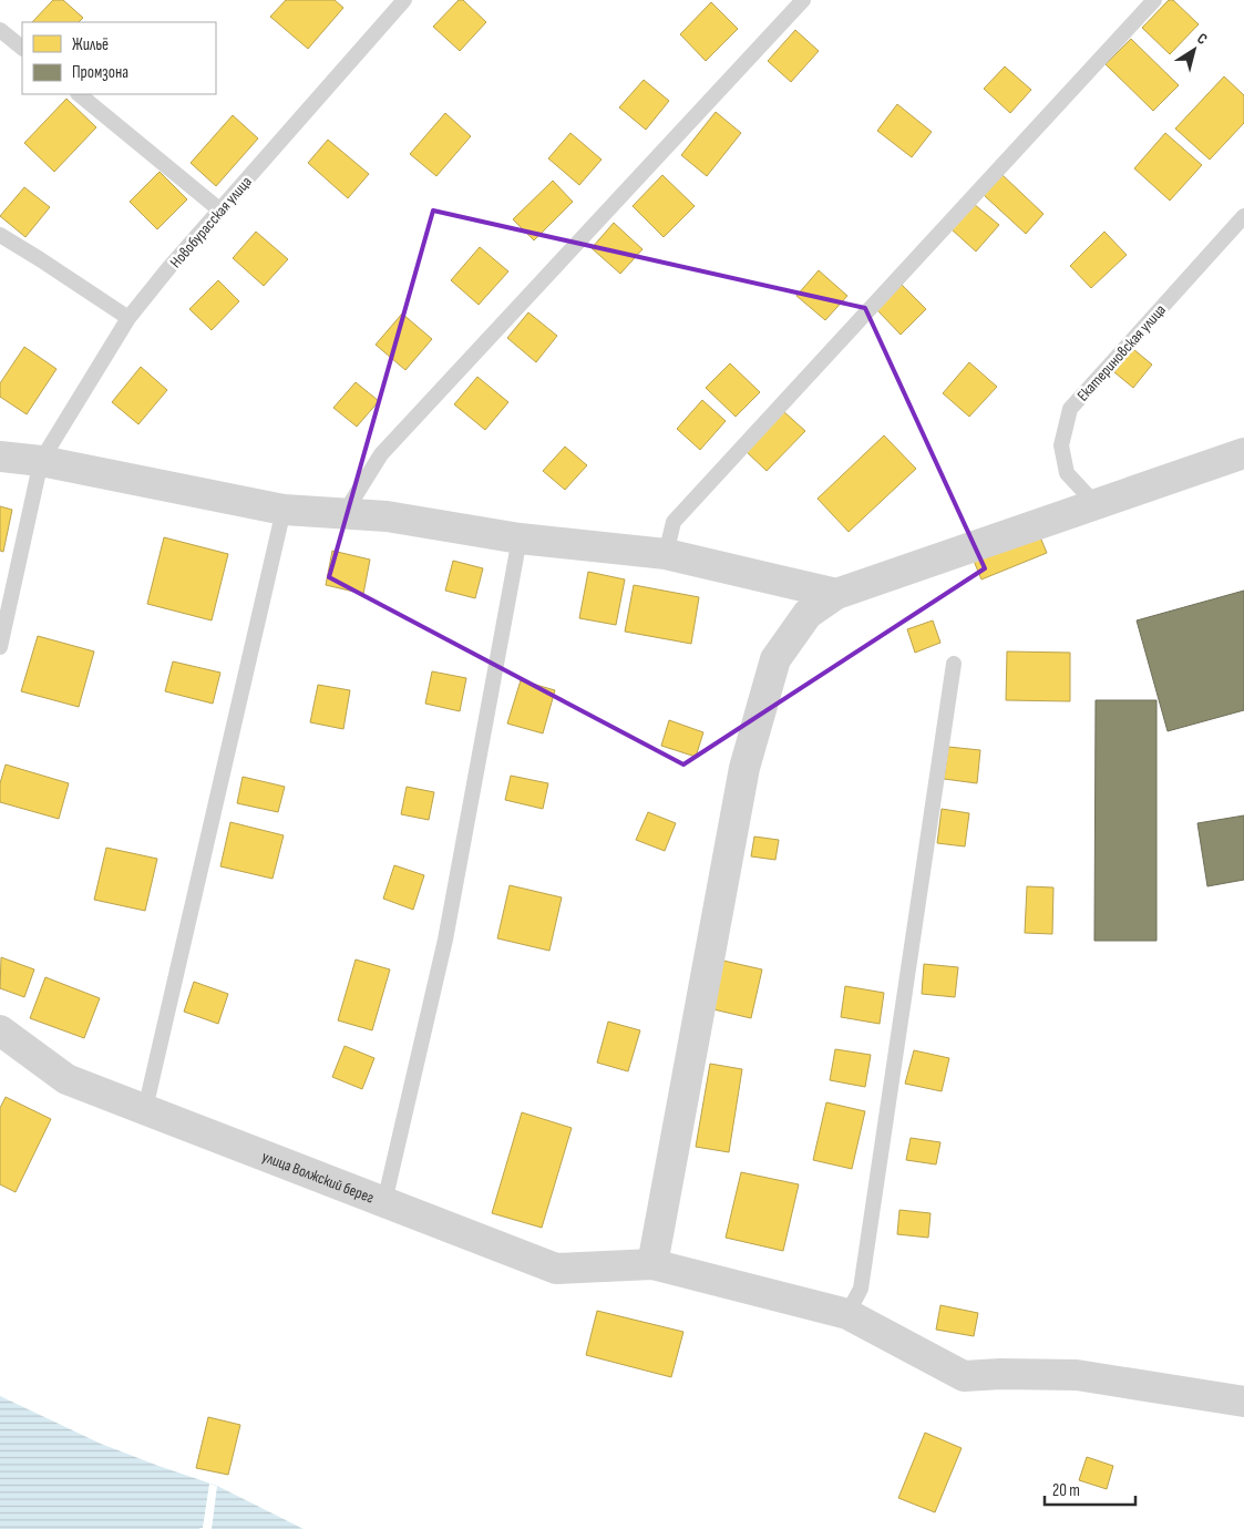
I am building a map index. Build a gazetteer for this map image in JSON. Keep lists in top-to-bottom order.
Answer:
{
  "streets": {
    "street": ["улица Волжский берег"],
    "lane": ["Новобурасская улица", "Екатериновская улица"]
  },
  "legend": ["Жильё", "Промзона"],
  "scale_bar": "20 m",
  "north": "top right"
}
